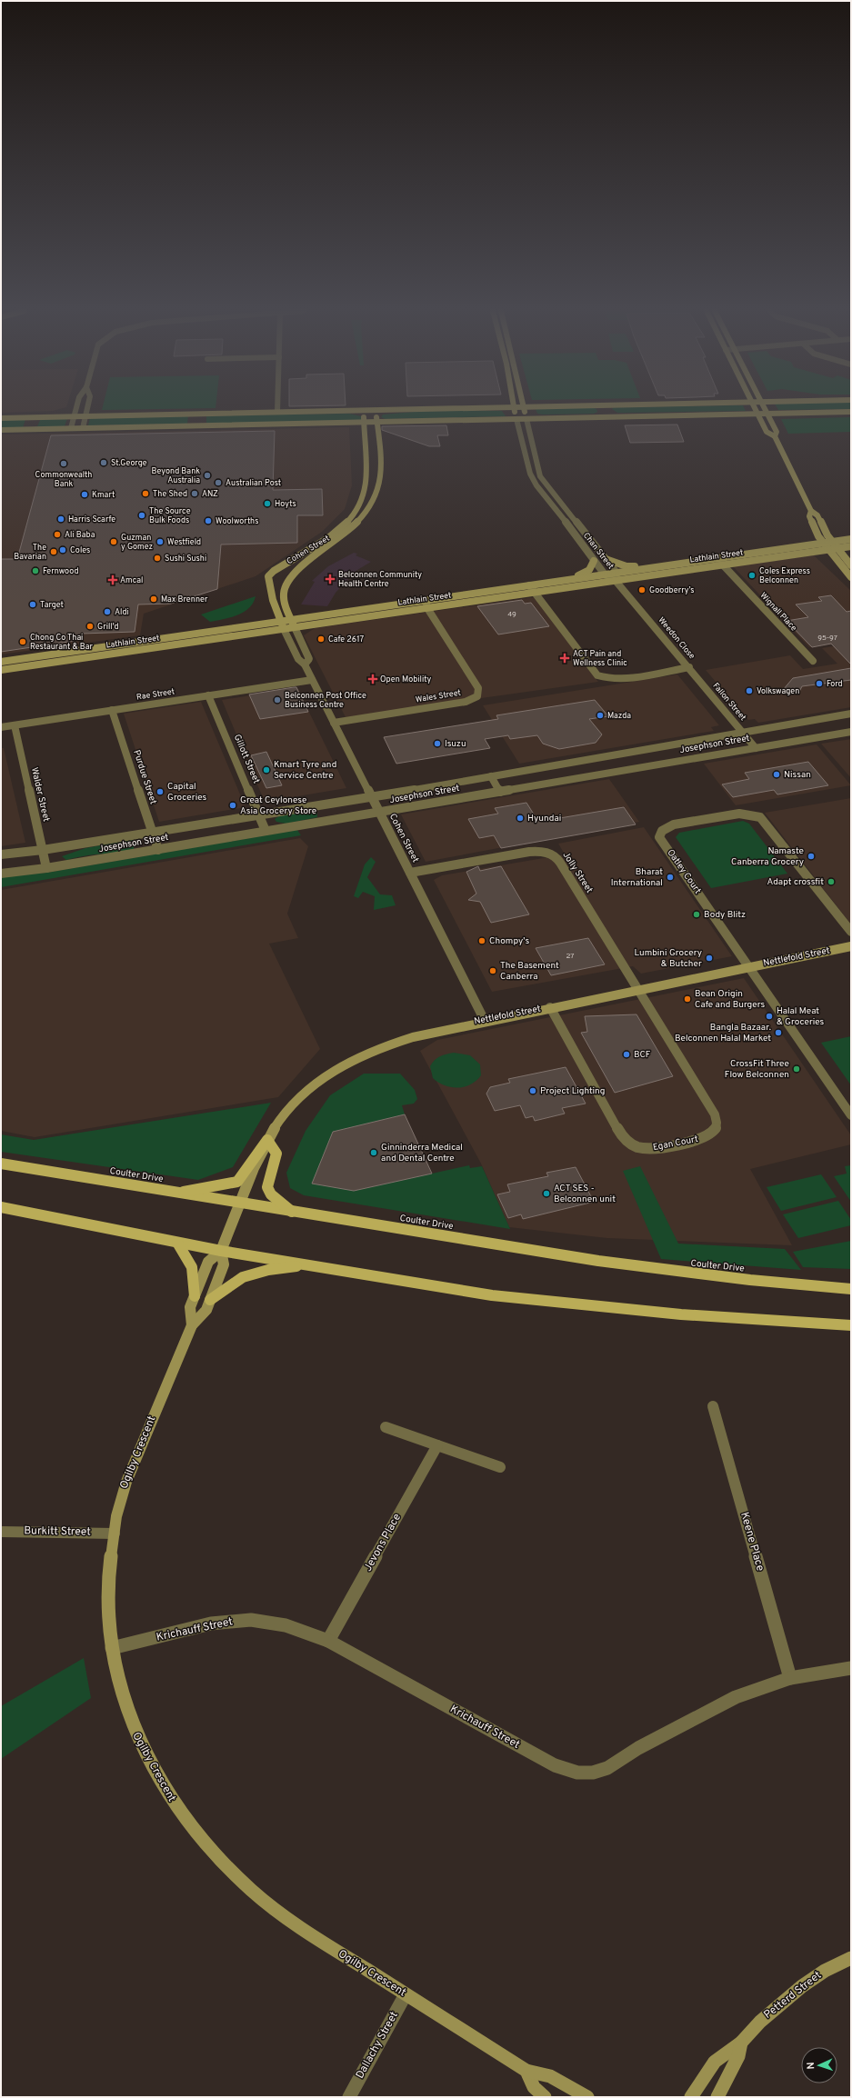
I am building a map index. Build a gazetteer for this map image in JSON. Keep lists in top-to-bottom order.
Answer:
{
  "streets": {
    "main road": ["Coulter Drive"],
    "street": [
      "Cohen Street",
      "Chan Street",
      "Lathlain Street",
      "Wignall Place",
      "Weedon Close",
      "Rae Street",
      "Wales Street",
      "Fallon Street",
      "Josephson Street",
      "Gillott Street",
      "Purdue Street",
      "Walder Street",
      "Oatley Court",
      "Jolly Street",
      "Nettlefold Street",
      "Egan Court",
      "Ogilby Crescent",
      "Burkitt Street",
      "Keene Place",
      "Jevons Place",
      "Krichauff Street",
      "Petterd Street",
      "Dallachy Street"
    ]
  },
  "crossings": [
    ["Cohen Street", "Lathlain Street"],
    ["Cohen Street", "Rae Street"],
    ["Cohen Street", "Wales Street"],
    ["Cohen Street", "Josephson Street"],
    ["Cohen Street", "Jolly Street"],
    ["Cohen Street", "Nettlefold Street"],
    ["Chan Street", "Lathlain Street"],
    ["Chan Street", "Weedon Close"],
    ["Lathlain Street", "Wignall Place"],
    ["Lathlain Street", "Weedon Close"],
    ["Lathlain Street", "Wales Street"],
    ["Weedon Close", "Fallon Street"],
    ["Rae Street", "Gillott Street"],
    ["Rae Street", "Purdue Street"],
    ["Rae Street", "Walder Street"],
    ["Fallon Street", "Josephson Street"],
    ["Josephson Street", "Gillott Street"],
    ["Josephson Street", "Purdue Street"],
    ["Josephson Street", "Walder Street"],
    ["Oatley Court", "Nettlefold Street"],
    ["Jolly Street", "Nettlefold Street"],
    ["Jolly Street", "Egan Court"],
    ["Nettlefold Street", "Egan Court"],
    ["Nettlefold Street", "Coulter Drive"],
    ["Nettlefold Street", "Ogilby Crescent"],
    ["Ogilby Crescent", "Burkitt Street"],
    ["Ogilby Crescent", "Krichauff Street"],
    ["Ogilby Crescent", "Dallachy Street"],
    ["Keene Place", "Krichauff Street"],
    ["Jevons Place", "Krichauff Street"]
  ],
  "places": {
    "other": [
      "St.George",
      "Commonwealth Bank",
      "Beyond Bank Australia",
      "Australian Post",
      "The Shed",
      "ANZ",
      "Kmart",
      "Hoyts",
      "The Source Bulk Foods",
      "Harris Scarfe",
      "Woolworths",
      "Ali Baba",
      "Guzman y Gomez",
      "Westfield",
      "Coles",
      "The Bavarian",
      "Sushi Sushi",
      "Fernwood",
      "Coles Express Belconnen",
      "Goodberry’s",
      "Max Brenner",
      "Target",
      "Aldi",
      "Grill'd",
      "Cafe 2617",
      "Chong Co Thai Restaurant & Bar",
      "Ford",
      "Volkswagen",
      "Belconnen Post Office Business Centre",
      "Mazda",
      "Isuzu",
      "Kmart Tyre and Service Centre",
      "Nissan",
      "Capital Groceries",
      "Great Ceylonese Asia Grocery Store",
      "Hyundai",
      "Namaste Canberra Grocery",
      "Bharat International",
      "Adapt crossfit",
      "Body Blitz",
      "Chompy's",
      "Lumbini Grocery & Butcher",
      "The Basement Canberra",
      "Bean Origin Cafe and Burgers",
      "Halal Meat & Groceries",
      "Bangla Bazaar. Belconnen Halal Market",
      "BCF",
      "CrossFit Three Flow Belconnen",
      "Project Lighting",
      "Ginninderra Medical and Dental Centre",
      "ACT SES - Belconnen unit"
    ],
    "health": [
      "Belconnen Community Health Centre",
      "Amcal",
      "ACT Pain and Wellness Clinic",
      "Open Mobility"
    ]
  },
  "house_numbers": ["49", "95-97", "27"],
  "north": "left"
}
